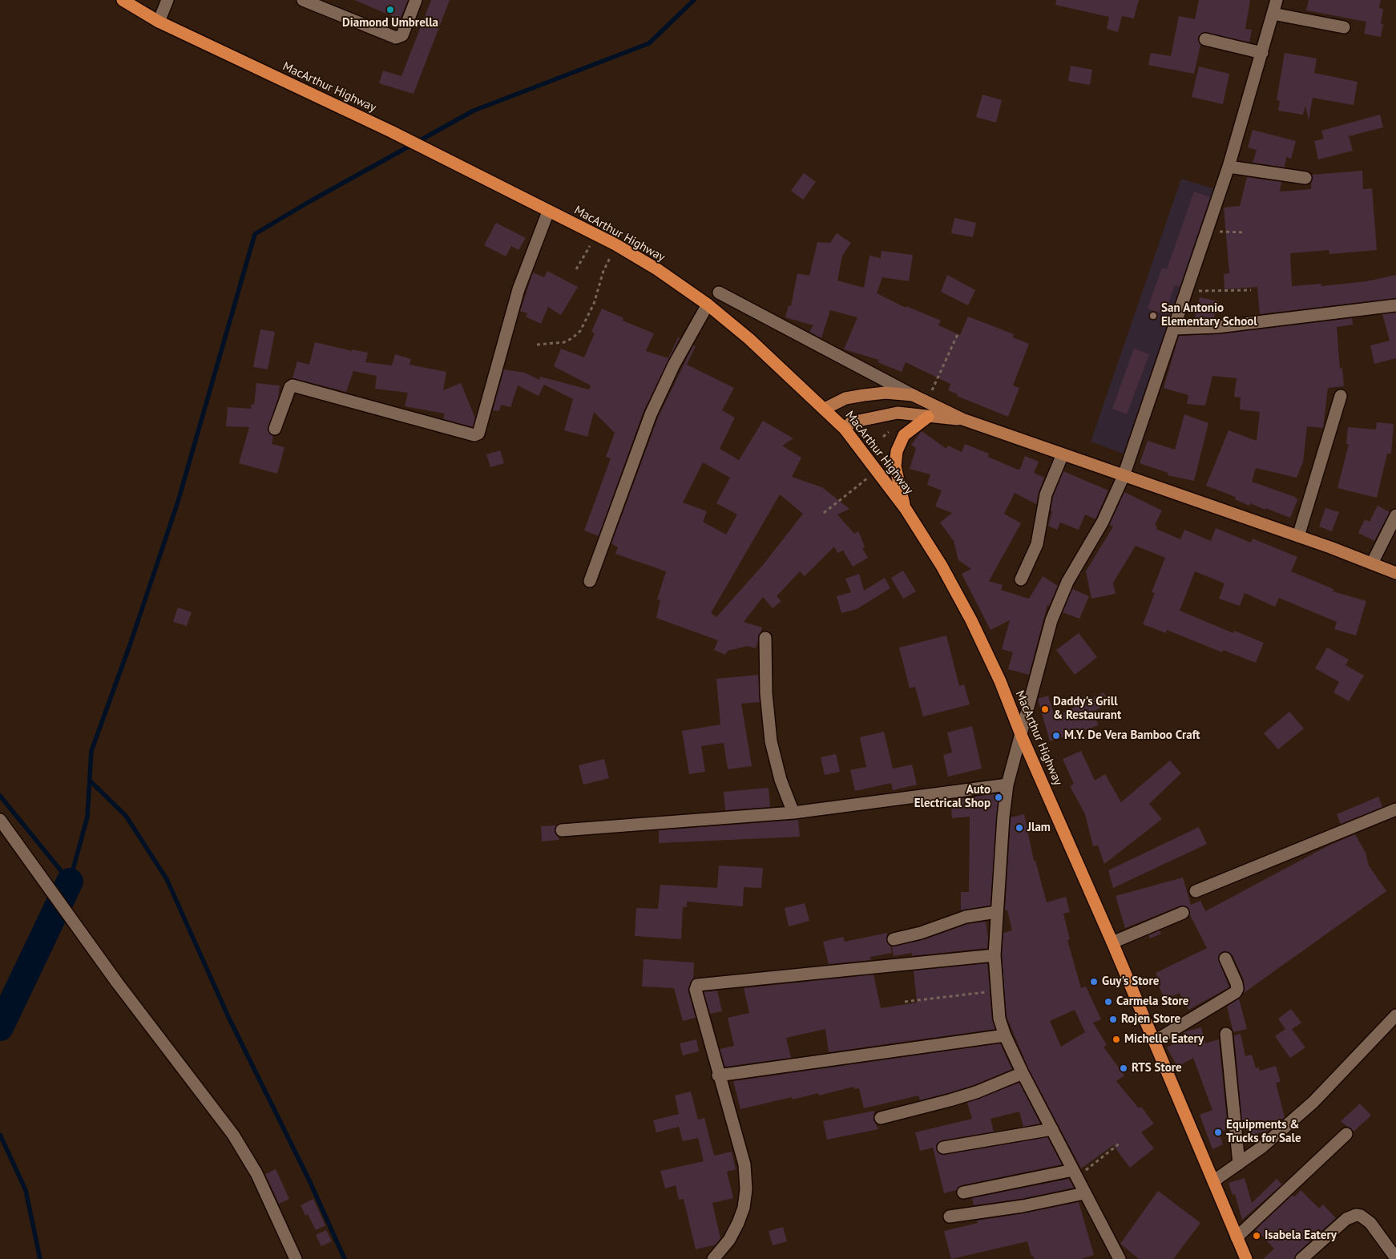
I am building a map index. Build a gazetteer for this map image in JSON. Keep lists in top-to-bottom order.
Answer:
{
  "streets": {
    "highway": ["MacArthur Highway"]
  },
  "places": [
    "Diamond Umbrella",
    "San Antonio Elementary School",
    "Daddy's Grill & Restaurant",
    "M.Y. De Vera Bamboo Craft",
    "Auto Electrical Shop",
    "Jlam",
    "Guy's Store",
    "Carmela Store",
    "Rojen Store",
    "Michelle Eatery",
    "RTS Store",
    "Equipments & Trucks for Sale",
    "Isabela Eatery"
  ]
}
